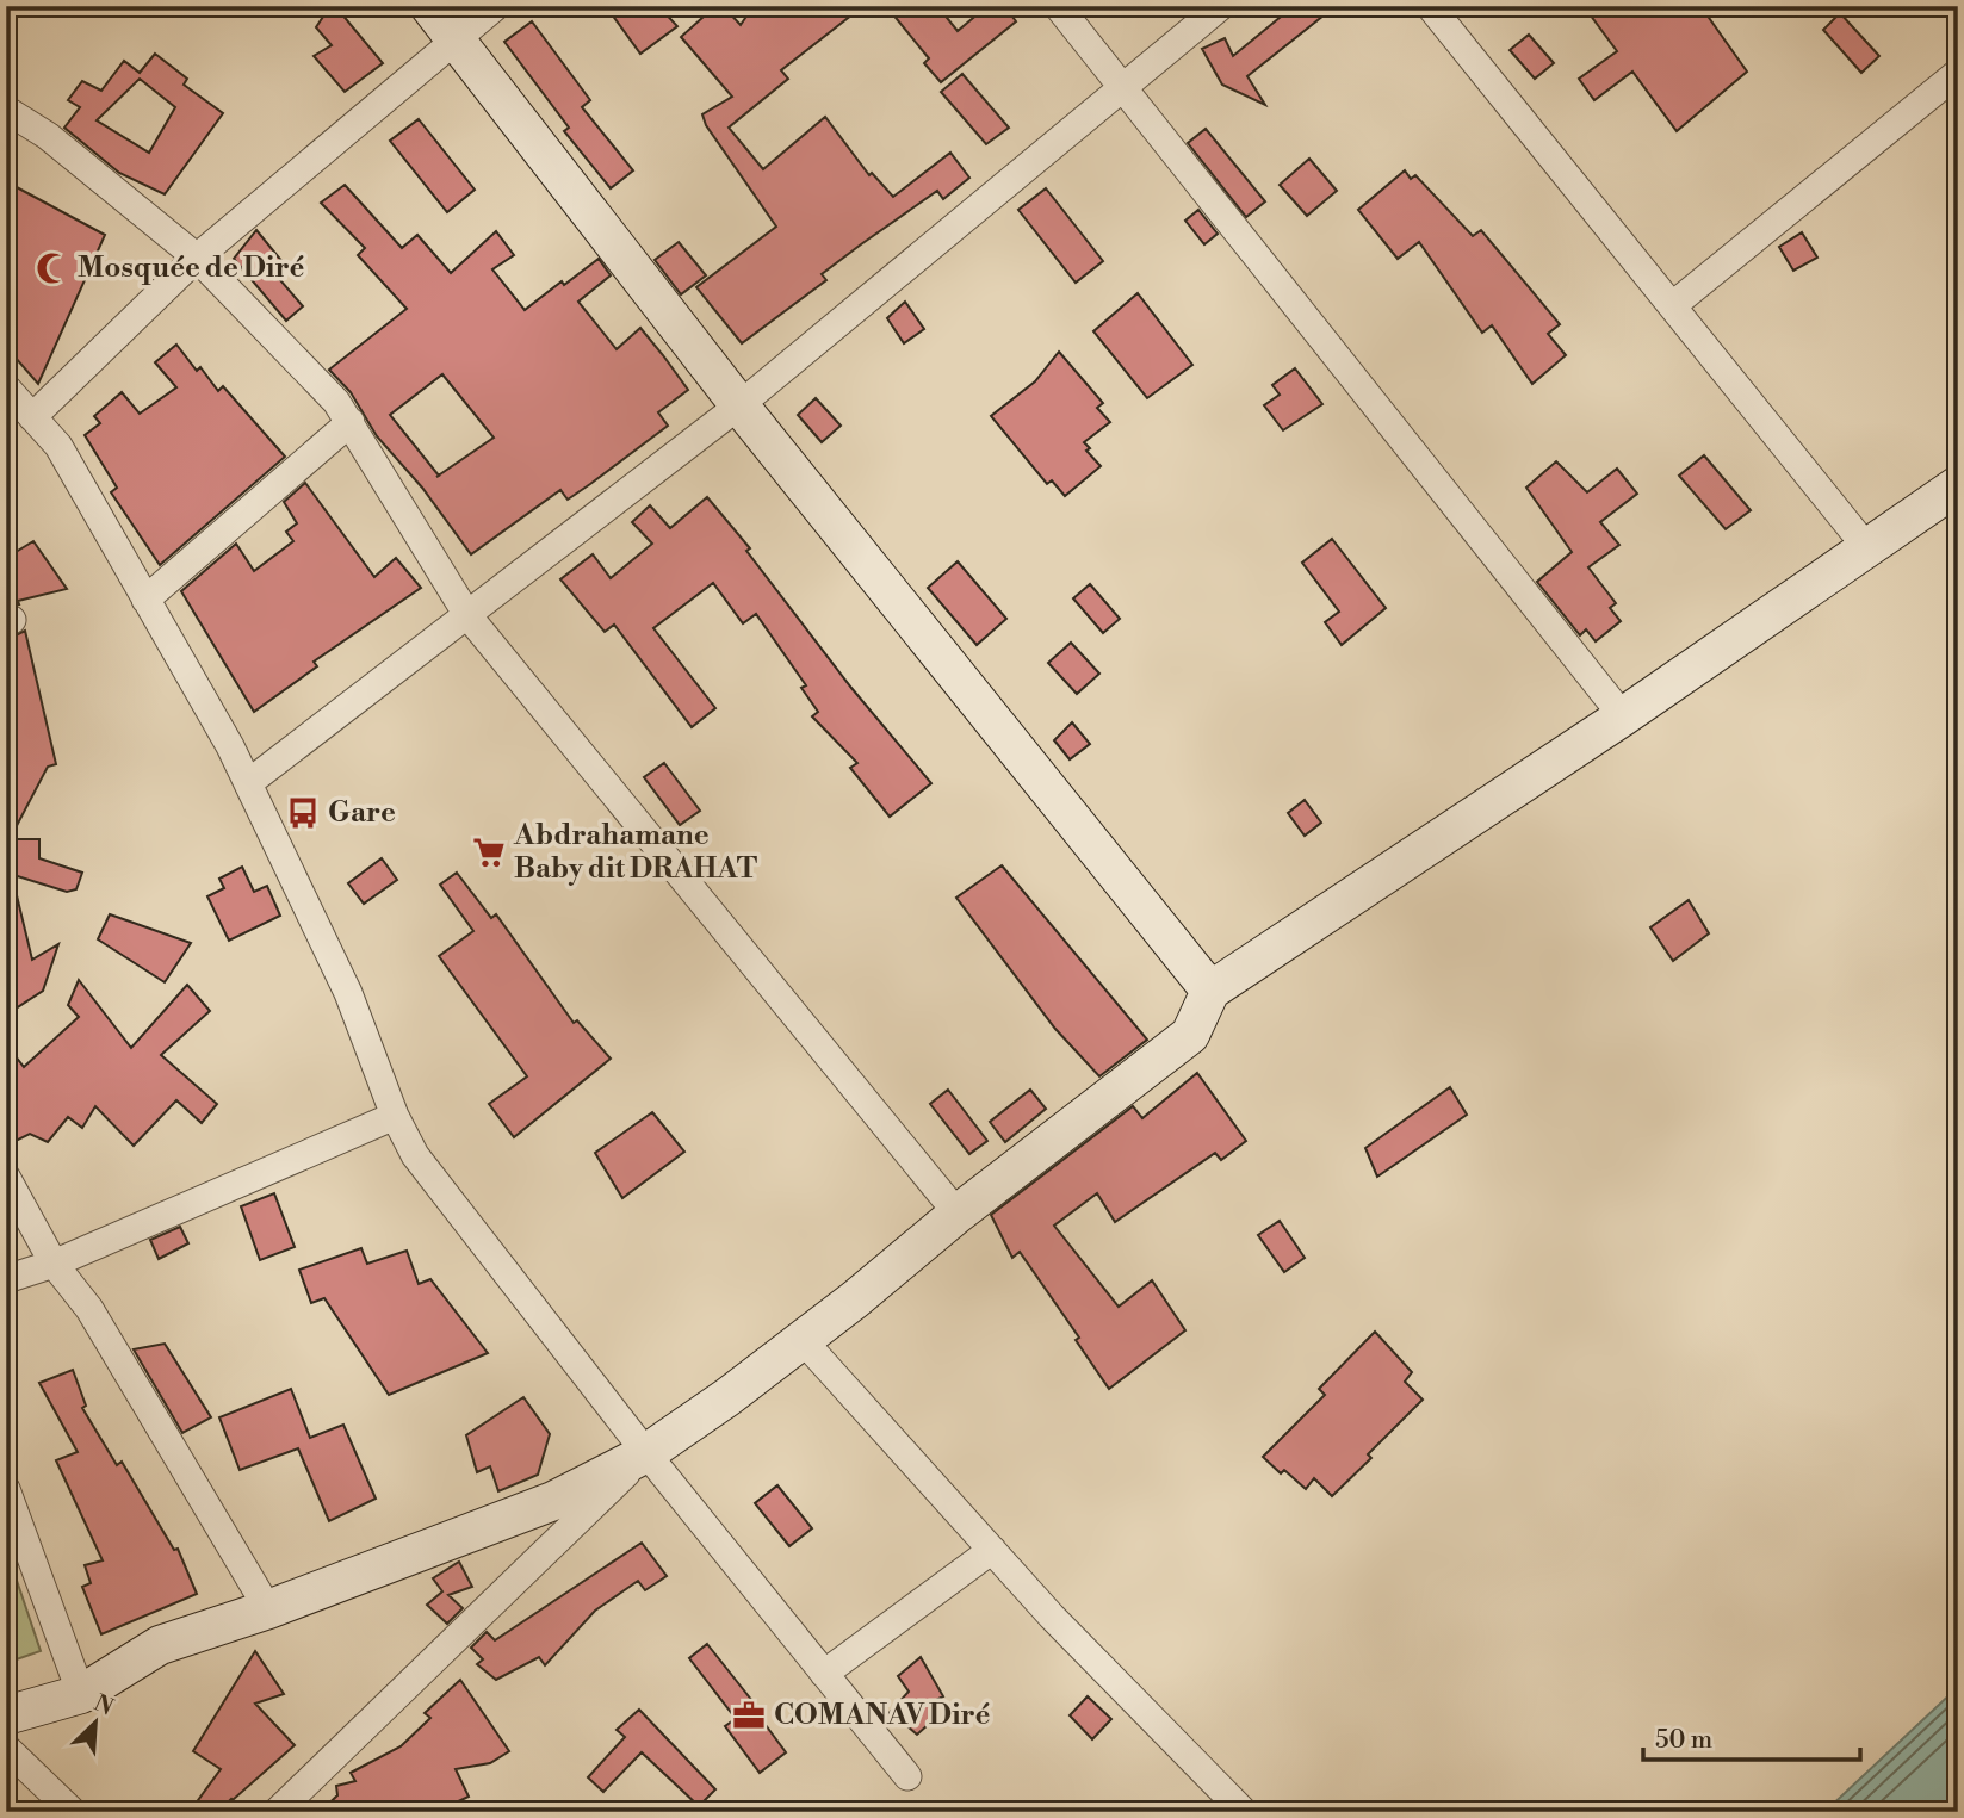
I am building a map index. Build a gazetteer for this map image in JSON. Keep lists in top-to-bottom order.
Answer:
{
  "places": {
    "mosque": ["Mosquée de Diré"],
    "bus stop": ["Gare"],
    "supermarket": ["Abdrahamane Baby dit DRAHAT"],
    "office": ["COMANAV Diré"]
  },
  "scale_bar": "50 m",
  "north": "top right"
}
